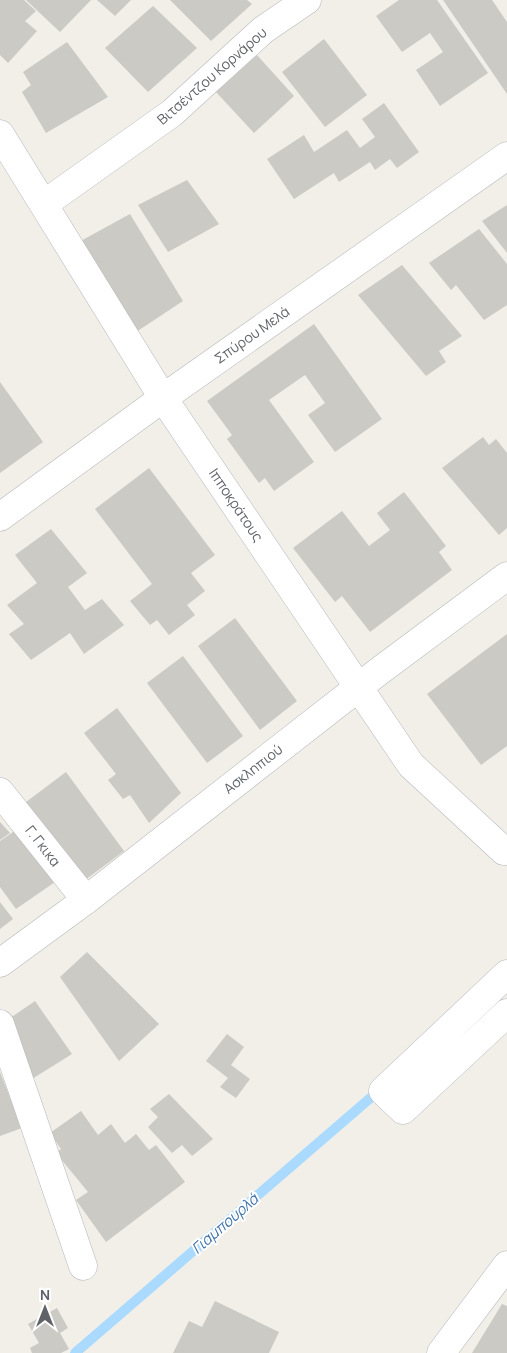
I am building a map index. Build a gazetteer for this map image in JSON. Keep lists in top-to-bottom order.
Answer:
{
  "streets": {
    "street": [
      "Βιτσέντζου Κορνάρου",
      "Σπύρου Μελά",
      "Ιπποκράτους",
      "Ασκληπιού",
      "Γ. Γκικα"
    ]
  },
  "crossings": [
    ["Βιτσέντζου Κορνάρου", "Ιπποκράτους"],
    ["Σπύρου Μελά", "Ιπποκράτους"],
    ["Ιπποκράτους", "Ασκληπιού"],
    ["Ασκληπιού", "Γ. Γκικα"]
  ],
  "water": ["Γιαμπουρλά"],
  "north": "top"
}
